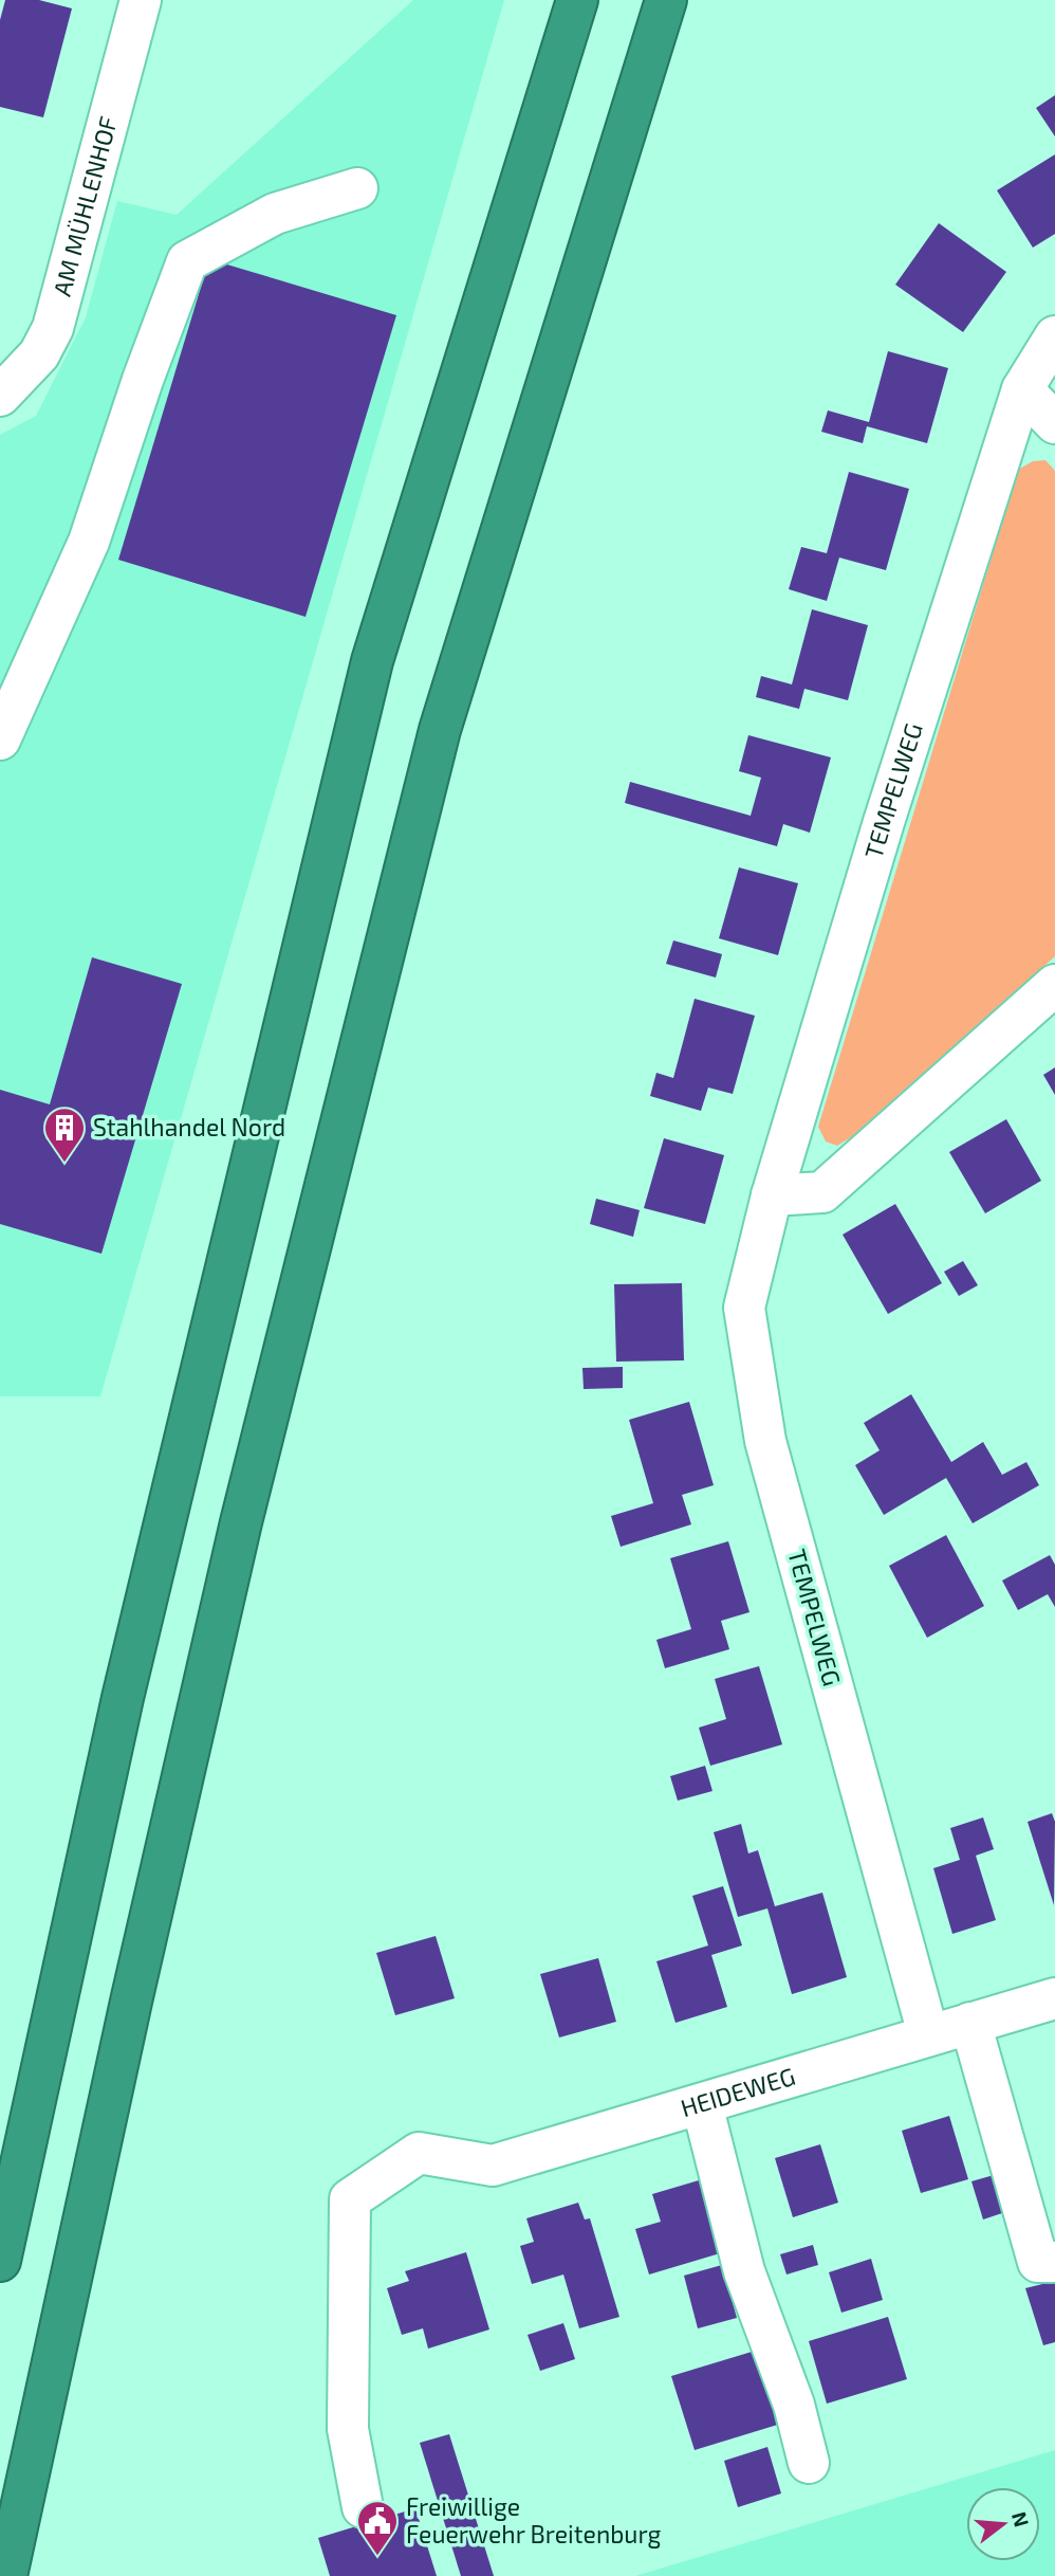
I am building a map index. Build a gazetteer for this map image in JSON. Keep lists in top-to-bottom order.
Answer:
{
  "streets": {
    "street": ["AM MÜHLENHOF", "TEMPELWEG", "HEIDEWEG"]
  },
  "crossings": [
    ["TEMPELWEG", "HEIDEWEG"]
  ],
  "places": {
    "building": ["Stahlhandel Nord"],
    "public building": ["Freiwillige Feuerwehr Breitenburg"]
  },
  "north": "right"
}
